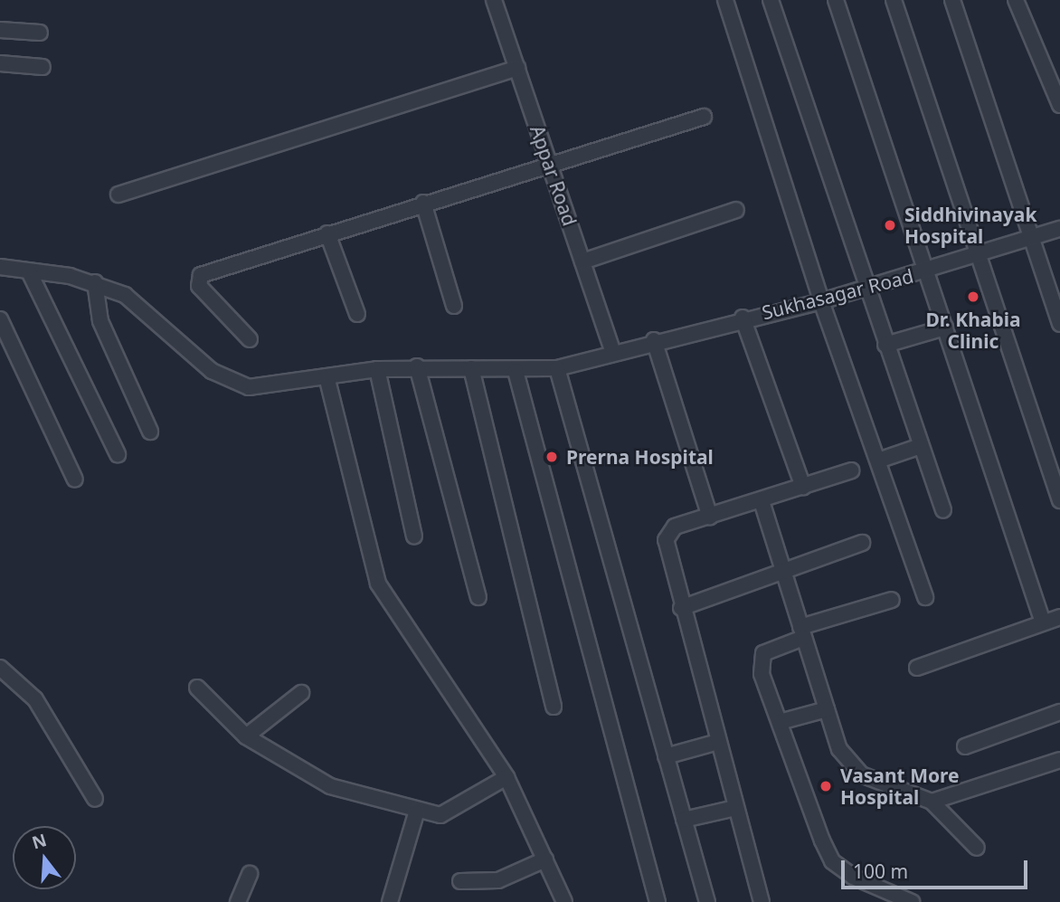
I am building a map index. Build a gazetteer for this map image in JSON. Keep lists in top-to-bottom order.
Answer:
{
  "streets": {
    "street": ["Appar Road", "Sukhasagar Road"]
  },
  "crossings": [
    ["Appar Road", "Sukhasagar Road"]
  ],
  "places": [
    "Siddhivinayak Hospital",
    "Dr. Khabia Clinic",
    "Prerna Hospital",
    "Vasant More Hospital"
  ],
  "scale_bar": "100 m",
  "north": "top"
}
